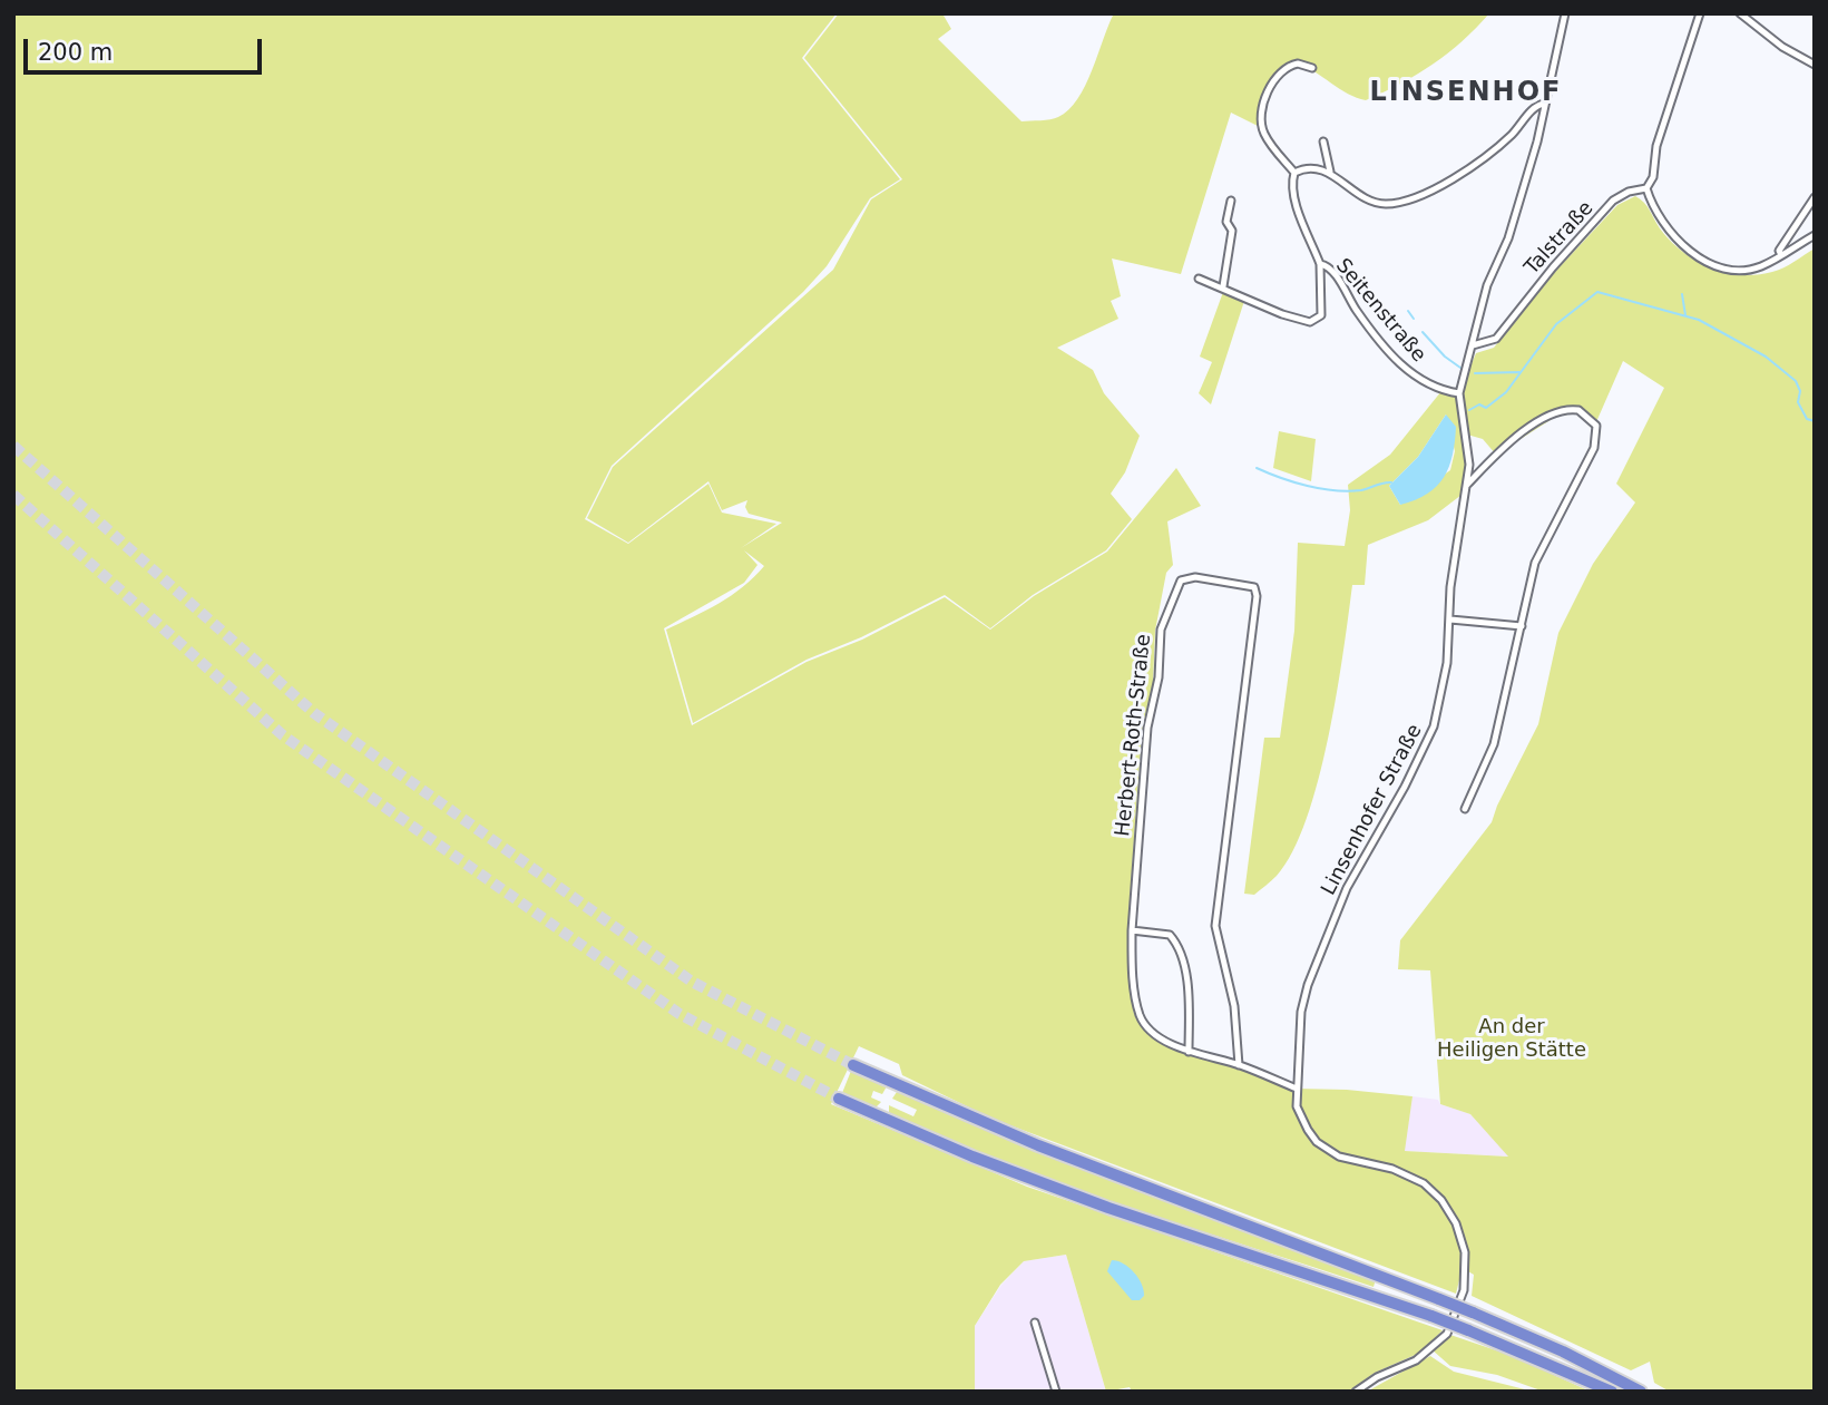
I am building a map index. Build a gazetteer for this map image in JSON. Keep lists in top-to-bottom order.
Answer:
{
  "streets": {
    "street": [
      "Talstraße",
      "Seitenstraße",
      "Herbert-Roth-Straße",
      "Linsenhofer Straße"
    ]
  },
  "crossings": [
    ["Talstraße", "Linsenhofer Straße"],
    ["Seitenstraße", "Linsenhofer Straße"],
    ["Herbert-Roth-Straße", "Linsenhofer Straße"]
  ],
  "districts": ["LINSENHOF"],
  "parks": ["An der Heiligen Stätte"],
  "scale_bar": "200 m"
}
